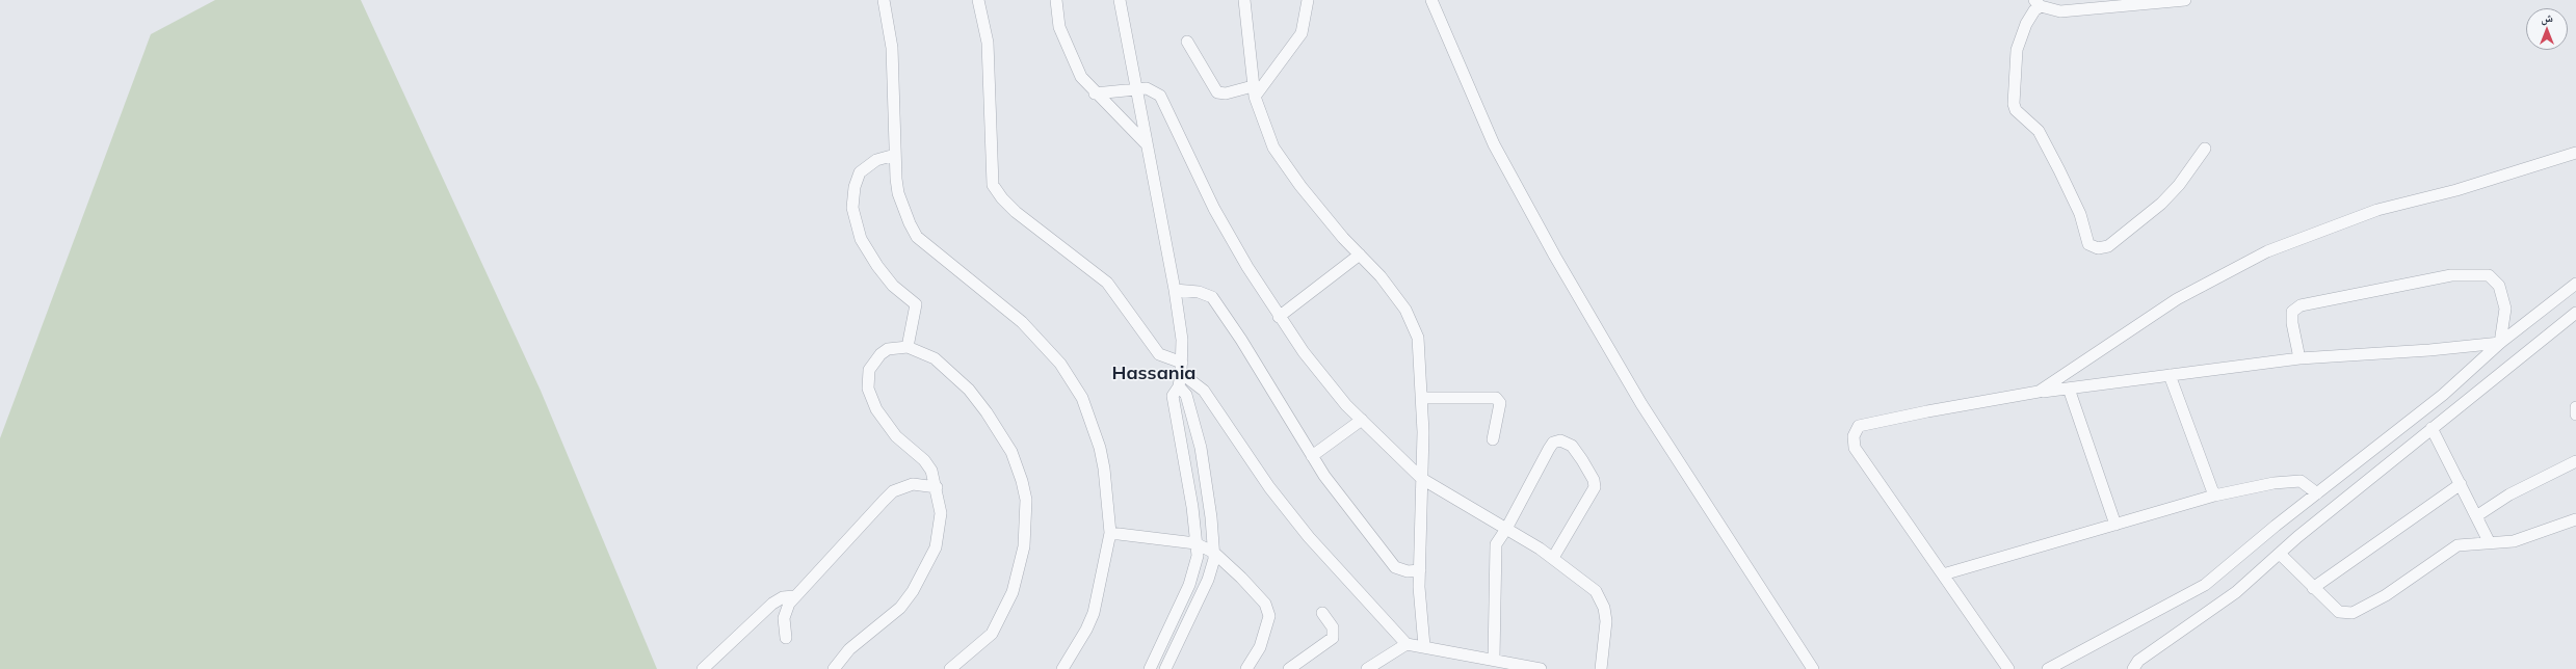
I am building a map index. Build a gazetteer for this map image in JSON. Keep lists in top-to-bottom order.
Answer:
{
  "districts": ["Hassania"],
  "north": "top"
}
